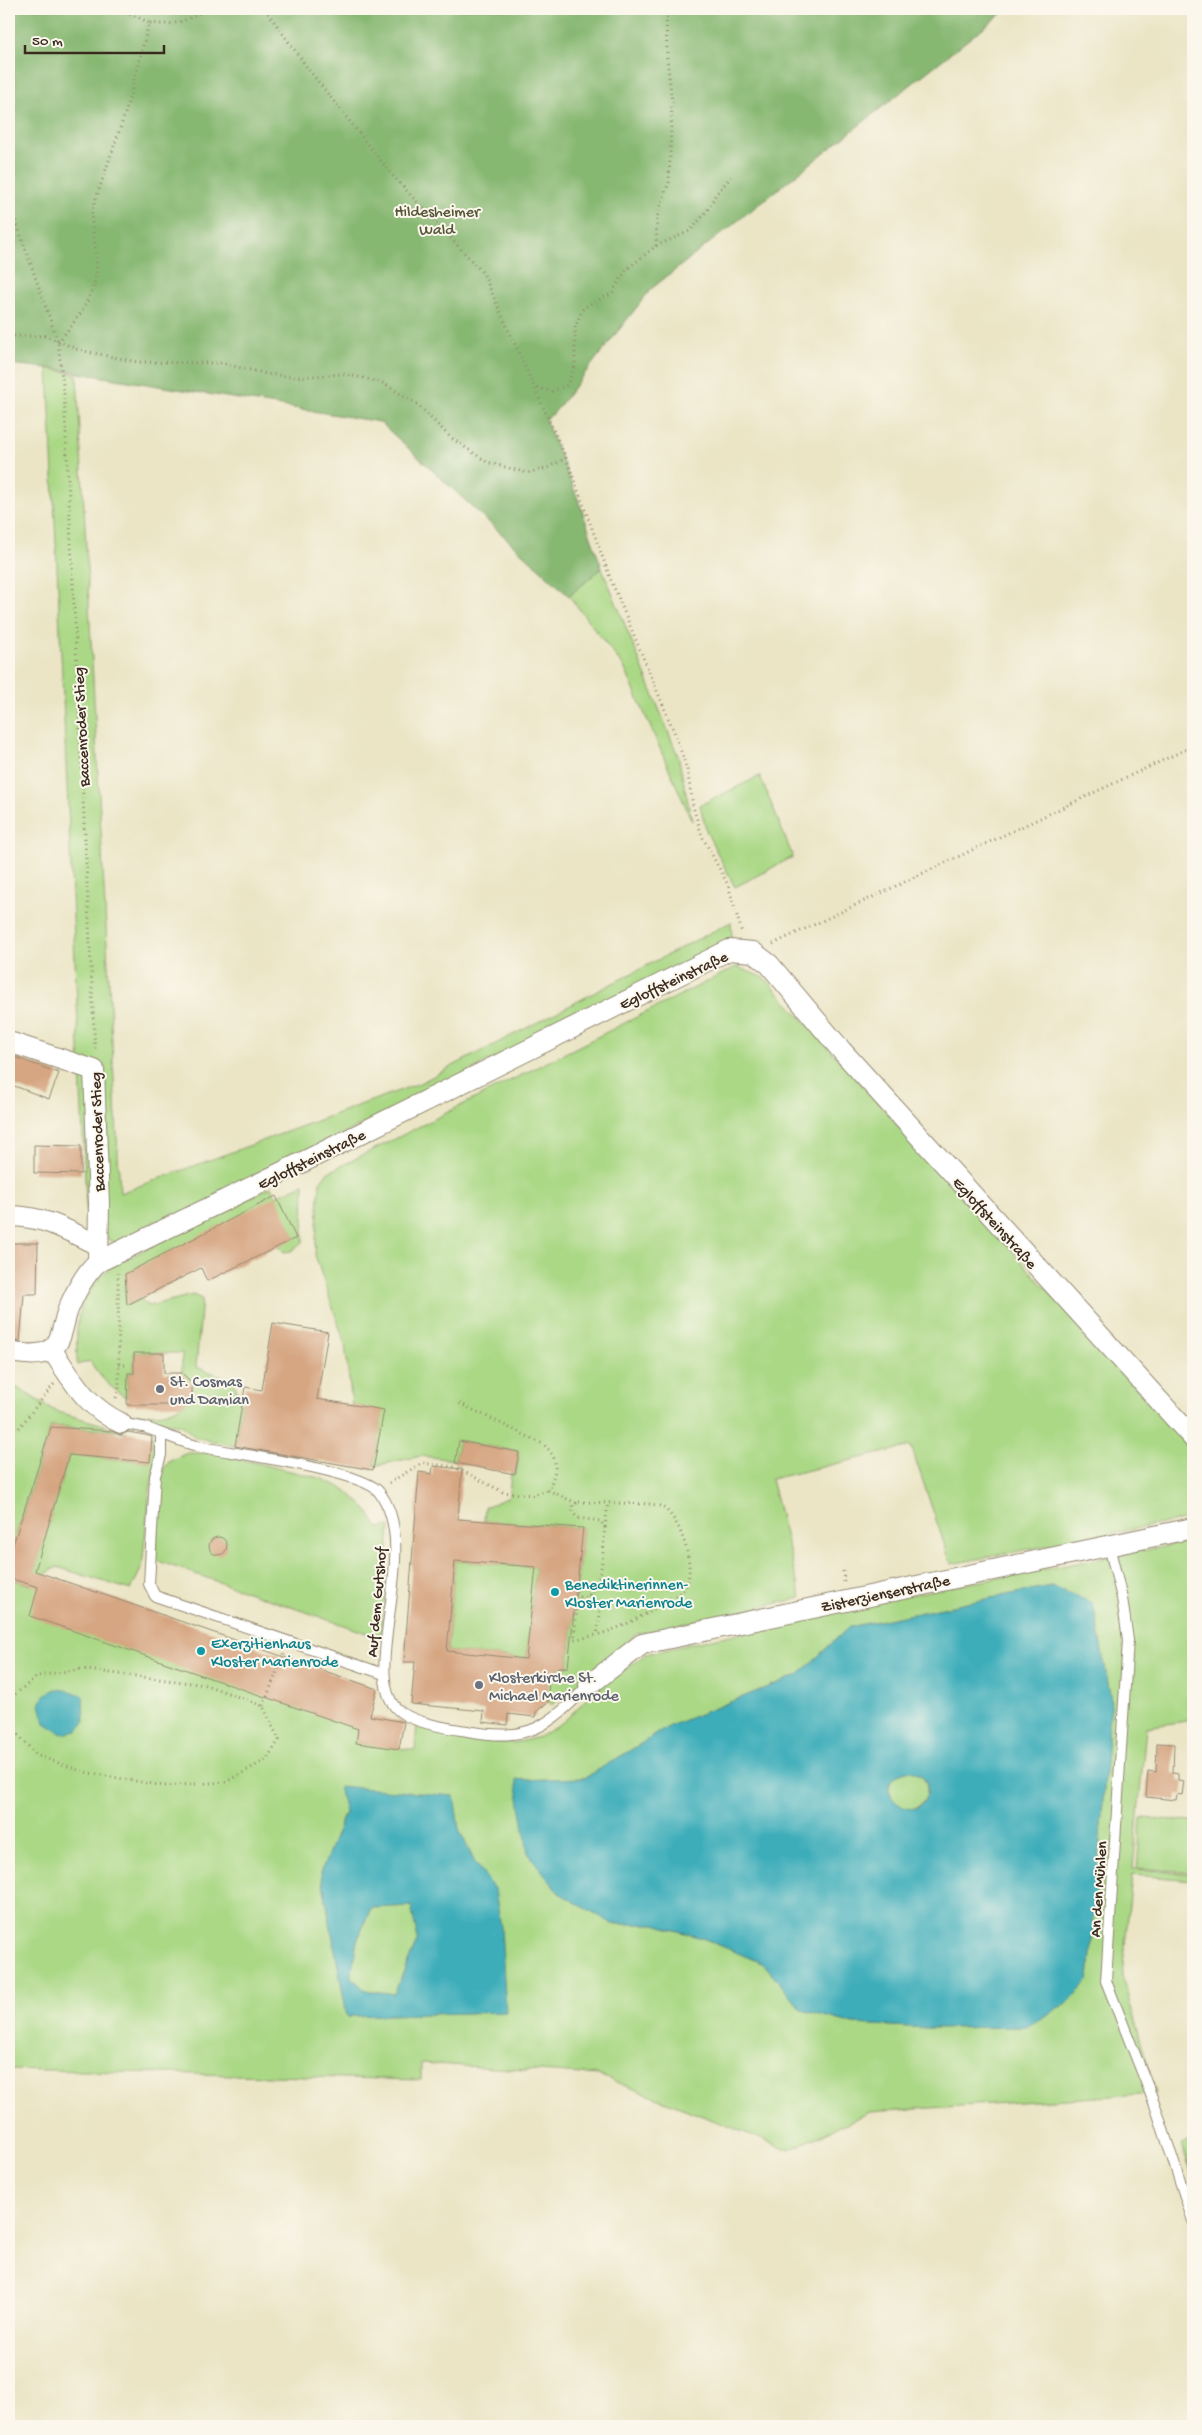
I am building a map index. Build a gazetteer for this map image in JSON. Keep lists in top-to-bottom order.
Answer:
{
  "streets": {
    "street": ["Baccenroder Stieg", "Egloffsteinstraße", "Zisterzienserstraße"],
    "lane": ["Auf dem Gutshof", "An den Mühlen"]
  },
  "crossings": [
    ["Baccenroder Stieg", "Egloffsteinstraße"],
    ["Zisterzienserstraße", "Auf dem Gutshof"],
    ["Zisterzienserstraße", "An den Mühlen"]
  ],
  "parks": ["Hildesheimer Wald"],
  "places": [
    "St. Cosmas und Damian",
    "Benediktinerinnen- Kloster Marienrode",
    "Exerzitienhaus Kloster Marienrode",
    "Klosterkirche St. Michael Marienrode"
  ],
  "scale_bar": "50 m"
}
